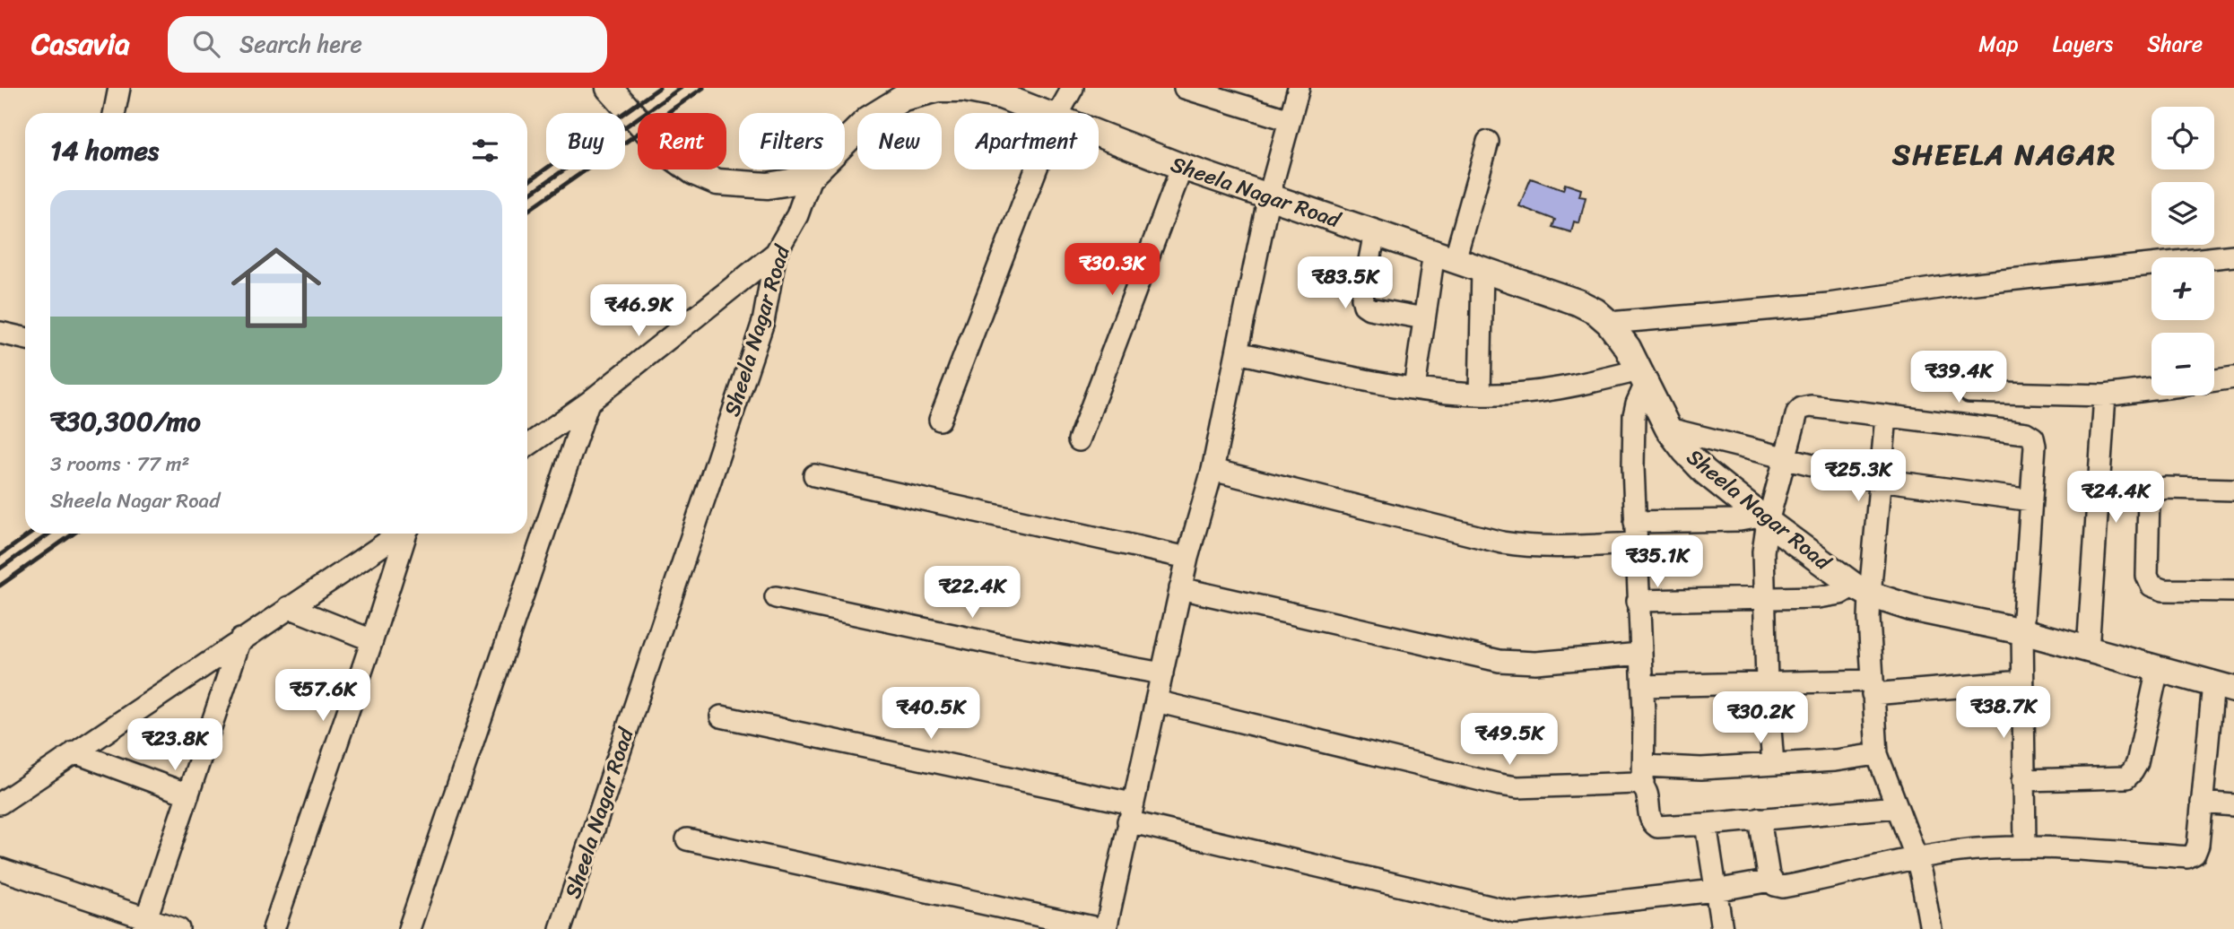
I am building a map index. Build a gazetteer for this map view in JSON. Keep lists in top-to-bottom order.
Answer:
{
  "streets": {
    "main road": ["Sheela Nagar Road"]
  },
  "districts": ["SHEELA NAGAR"],
  "page": {
    "header": "Casavia",
    "search": "Search here",
    "nav": ["Map", "Layers", "Share"],
    "map_buttons": ["+", "−"],
    "chip": [
      "Buy",
      "Rent",
      "Filters",
      "New",
      "Apartment"
    ],
    "heading": "14 homes",
    "list": [
      {
        "name": "₹30,300/mo",
        "note": "3 rooms · 77 m² · Sheela Nagar Road"
      }
    ],
    "price": [
      "₹30.3K",
      "₹83.5K",
      "₹46.9K",
      "₹39.4K",
      "₹25.3K",
      "₹24.4K",
      "₹35.1K",
      "₹22.4K",
      "₹57.6K",
      "₹38.7K",
      "₹40.5K",
      "₹30.2K",
      "₹49.5K",
      "₹23.8K"
    ]
  }
}
